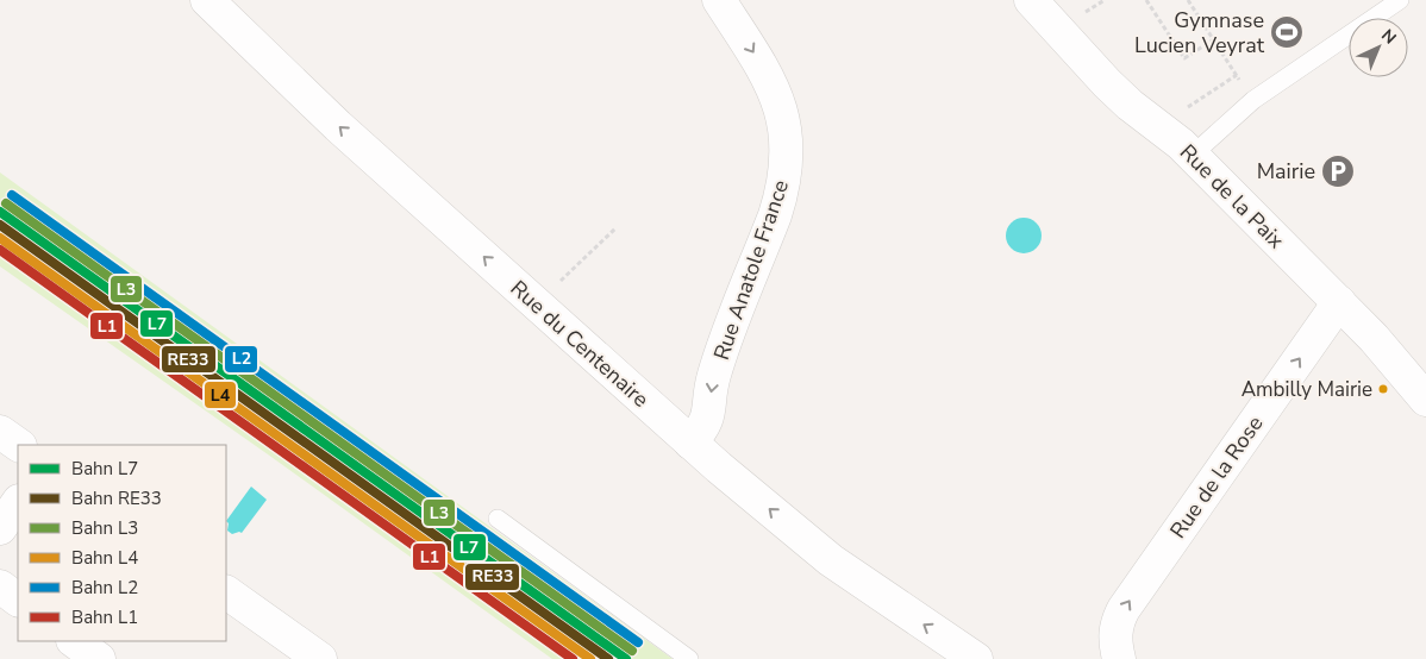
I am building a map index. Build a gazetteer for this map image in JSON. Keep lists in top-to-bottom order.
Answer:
{
  "streets": {
    "street": [
      "Rue de la Paix",
      "Rue Anatole France",
      "Rue du Centenaire",
      "Rue de la Rose"
    ]
  },
  "crossings": [
    ["Rue de la Paix", "Rue de la Rose"],
    ["Rue Anatole France", "Rue du Centenaire"]
  ],
  "one_way": ["Rue Anatole France", "Rue du Centenaire", "Rue de la Rose"],
  "places": {
    "sports": ["Gymnase Lucien Veyrat"],
    "parking": ["Mairie"],
    "other": ["Ambilly Mairie"]
  },
  "lines": [
    "rail line L2",
    "rail line L3",
    "rail line L7",
    "rail line RE33",
    "rail line L4",
    "rail line L1"
  ],
  "legend": [
    "Bahn L7",
    "Bahn RE33",
    "Bahn L3",
    "Bahn L4",
    "Bahn L2",
    "Bahn L1"
  ],
  "north": "top right"
}
